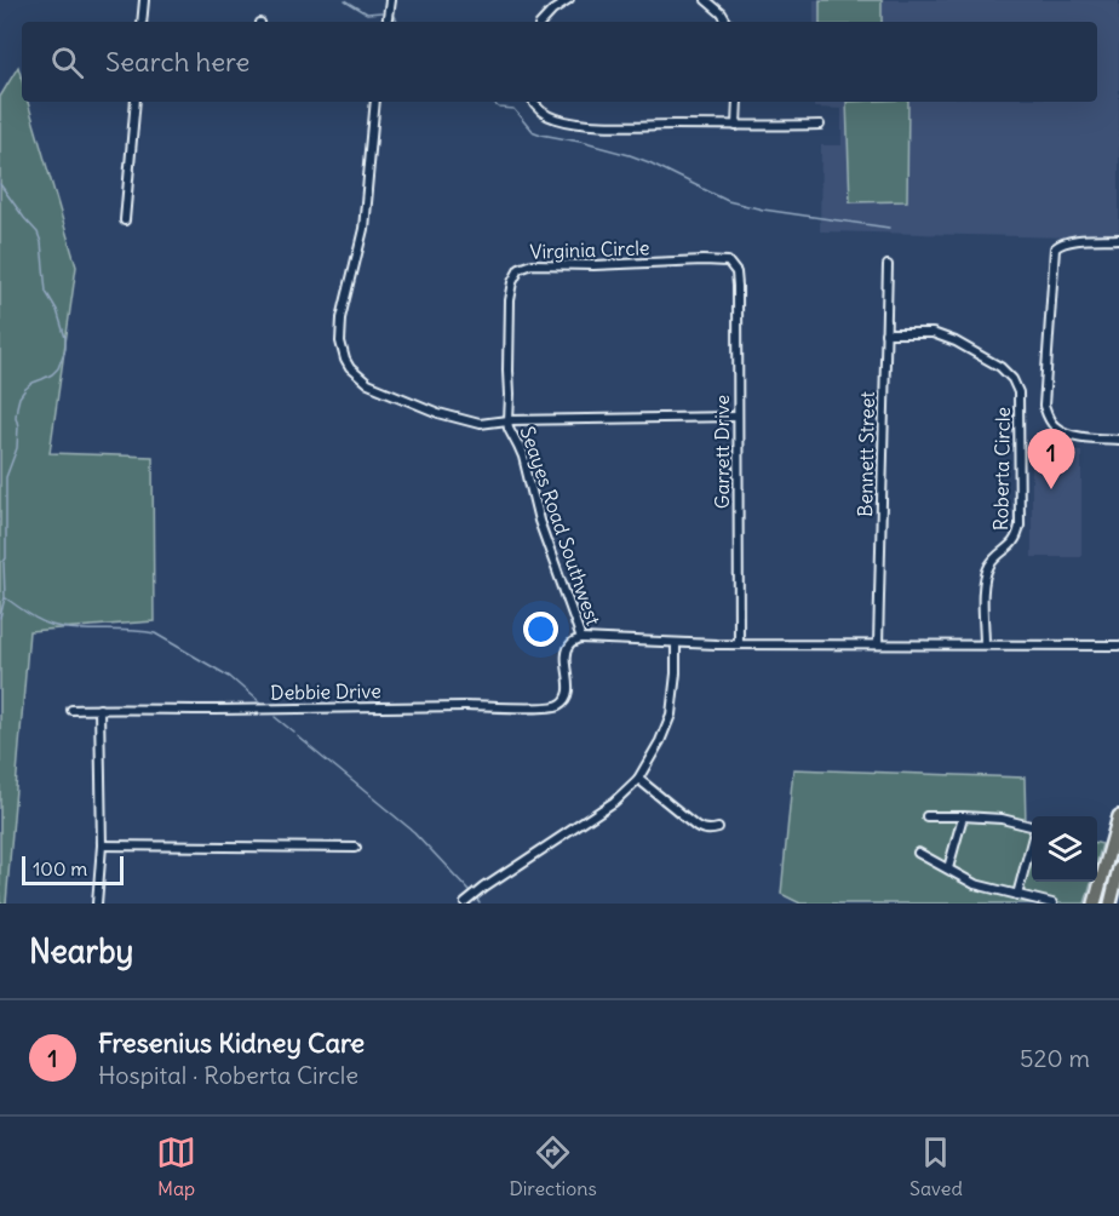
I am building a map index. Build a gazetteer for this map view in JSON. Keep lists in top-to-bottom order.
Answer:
{
  "streets": {
    "street": [
      "Virginia Circle",
      "Garrett Drive",
      "Bennett Street",
      "Roberta Circle",
      "Seayes Road Southwest",
      "Debbie Drive"
    ]
  },
  "crossings": [
    ["Virginia Circle", "Garrett Drive"],
    ["Virginia Circle", "Seayes Road Southwest"],
    ["Garrett Drive", "Seayes Road Southwest"],
    ["Bennett Street", "Roberta Circle"],
    ["Bennett Street", "Seayes Road Southwest"],
    ["Roberta Circle", "Seayes Road Southwest"],
    ["Seayes Road Southwest", "Debbie Drive"]
  ],
  "scale_bar": "100 m",
  "page": {
    "search": "Search here",
    "pins": "1",
    "scale": "100 m",
    "heading": "Nearby",
    "list": [
      {
        "mark": "1",
        "name": "Fresenius Kidney Care",
        "note": "Hospital · Roberta Circle",
        "value": "520 m"
      }
    ],
    "nav": ["Map", "Directions", "Saved"]
  }
}
